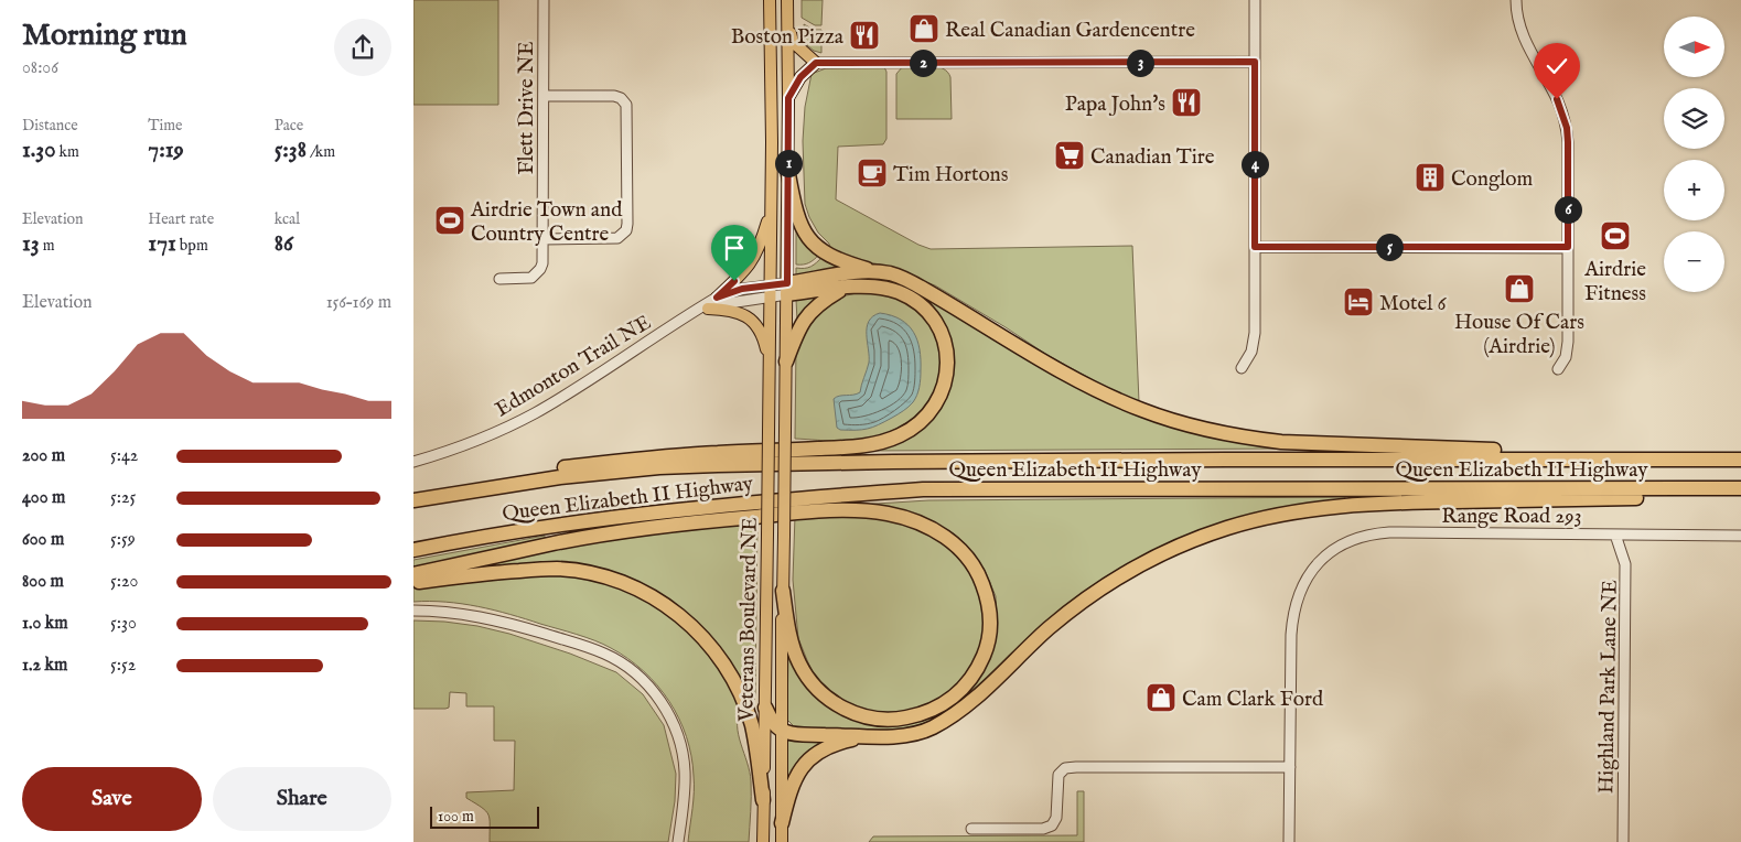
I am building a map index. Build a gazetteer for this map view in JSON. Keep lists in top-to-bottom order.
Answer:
{
  "streets": {
    "highway": ["Queen Elizabeth II Highway"],
    "main road": ["Veterans Boulevard NE"],
    "street": [
      "Flett Drive NE",
      "Edmonton Trail NE",
      "Range Road 293",
      "Highland Park Lane NE"
    ]
  },
  "crossings": [
    ["Edmonton Trail NE", "Veterans Boulevard NE"],
    ["Range Road 293", "Highland Park Lane NE"]
  ],
  "places": {
    "shop": ["Real Canadian Gardencentre", "House Of Cars (Airdrie)", "Cam Clark Ford"],
    "restaurant": ["Boston Pizza", "Papa John's"],
    "supermarket": ["Canadian Tire"],
    "cafe": ["Tim Hortons"],
    "building": ["Conglom"],
    "sports": ["Airdrie Town and Country Centre", "Airdrie Fitness"],
    "hotel": ["Motel 6"]
  },
  "scale_bar": "100 m",
  "north": "right",
  "page": {
    "heading": ["Morning run", "08:06"],
    "map_buttons": ["+", "−"],
    "pins": [
      "2",
      "3",
      "1",
      "4",
      "6",
      "5"
    ],
    "stats": [
      ["Distance", "1.30 km"],
      ["Time", "7:19"],
      ["Pace", "5:38 /km"],
      ["Elevation", "13 m"],
      ["Heart rate", "171 bpm"],
      ["kcal", "86"]
    ],
    "chart": ["Elevation", "156–169 m"],
    "list": [
      {
        "name": "200 m",
        "note": "5:42"
      },
      {
        "name": "400 m",
        "note": "5:25"
      },
      {
        "name": "600 m",
        "note": "5:59"
      },
      {
        "name": "800 m",
        "note": "5:20"
      },
      {
        "name": "1.0 km",
        "note": "5:30"
      },
      {
        "name": "1.2 km",
        "note": "5:52"
      }
    ],
    "buttons": ["Save", "Share"],
    "scale": "100 m"
  }
}
